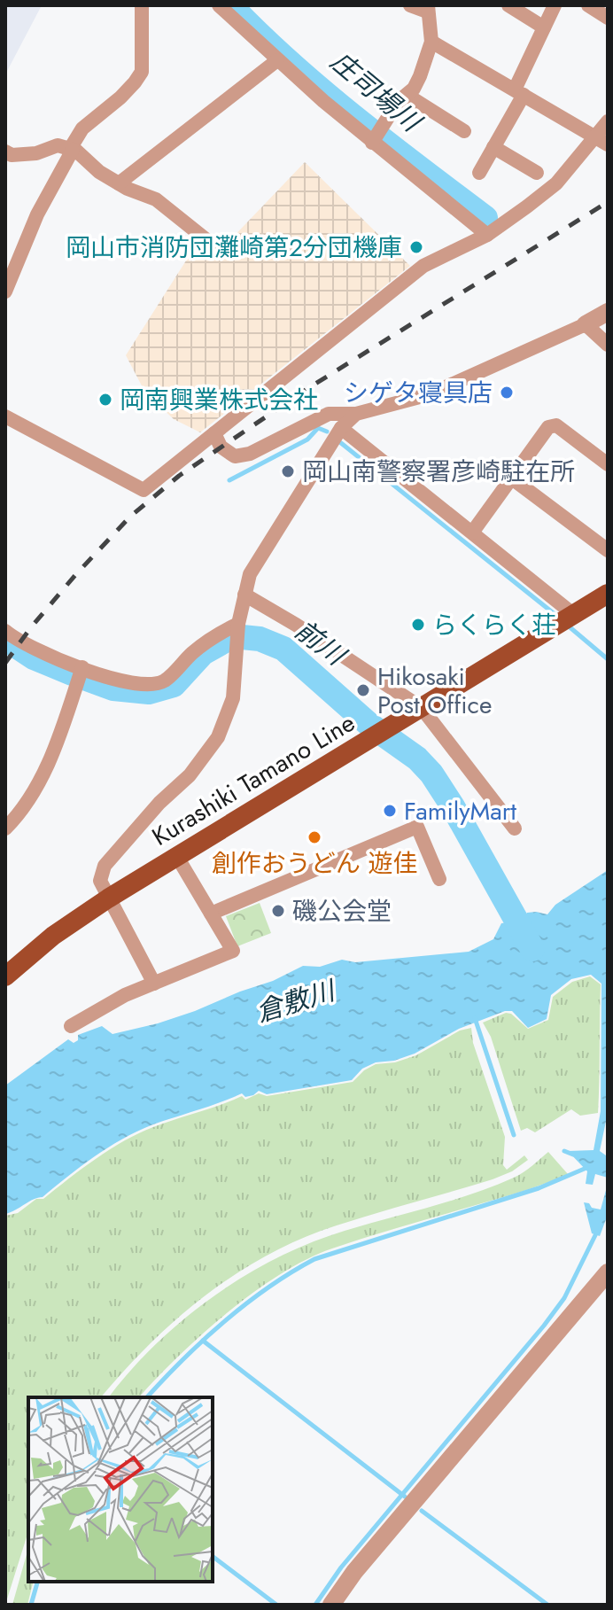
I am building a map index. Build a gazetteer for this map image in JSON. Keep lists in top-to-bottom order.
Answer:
{
  "streets": {
    "main road": ["Kurashiki Tamano Line"]
  },
  "water": ["庄司場川", "前川", "倉敷川"],
  "places": [
    "岡山市消防団灘崎第2分団機庫",
    "シゲタ寝具店",
    "岡南興業株式会社",
    "岡山南警察署彦崎駐在所",
    "らくらく荘",
    "Hikosaki Post Office",
    "FamilyMart",
    "創作おうどん 遊佳",
    "磯公会堂"
  ]
}
